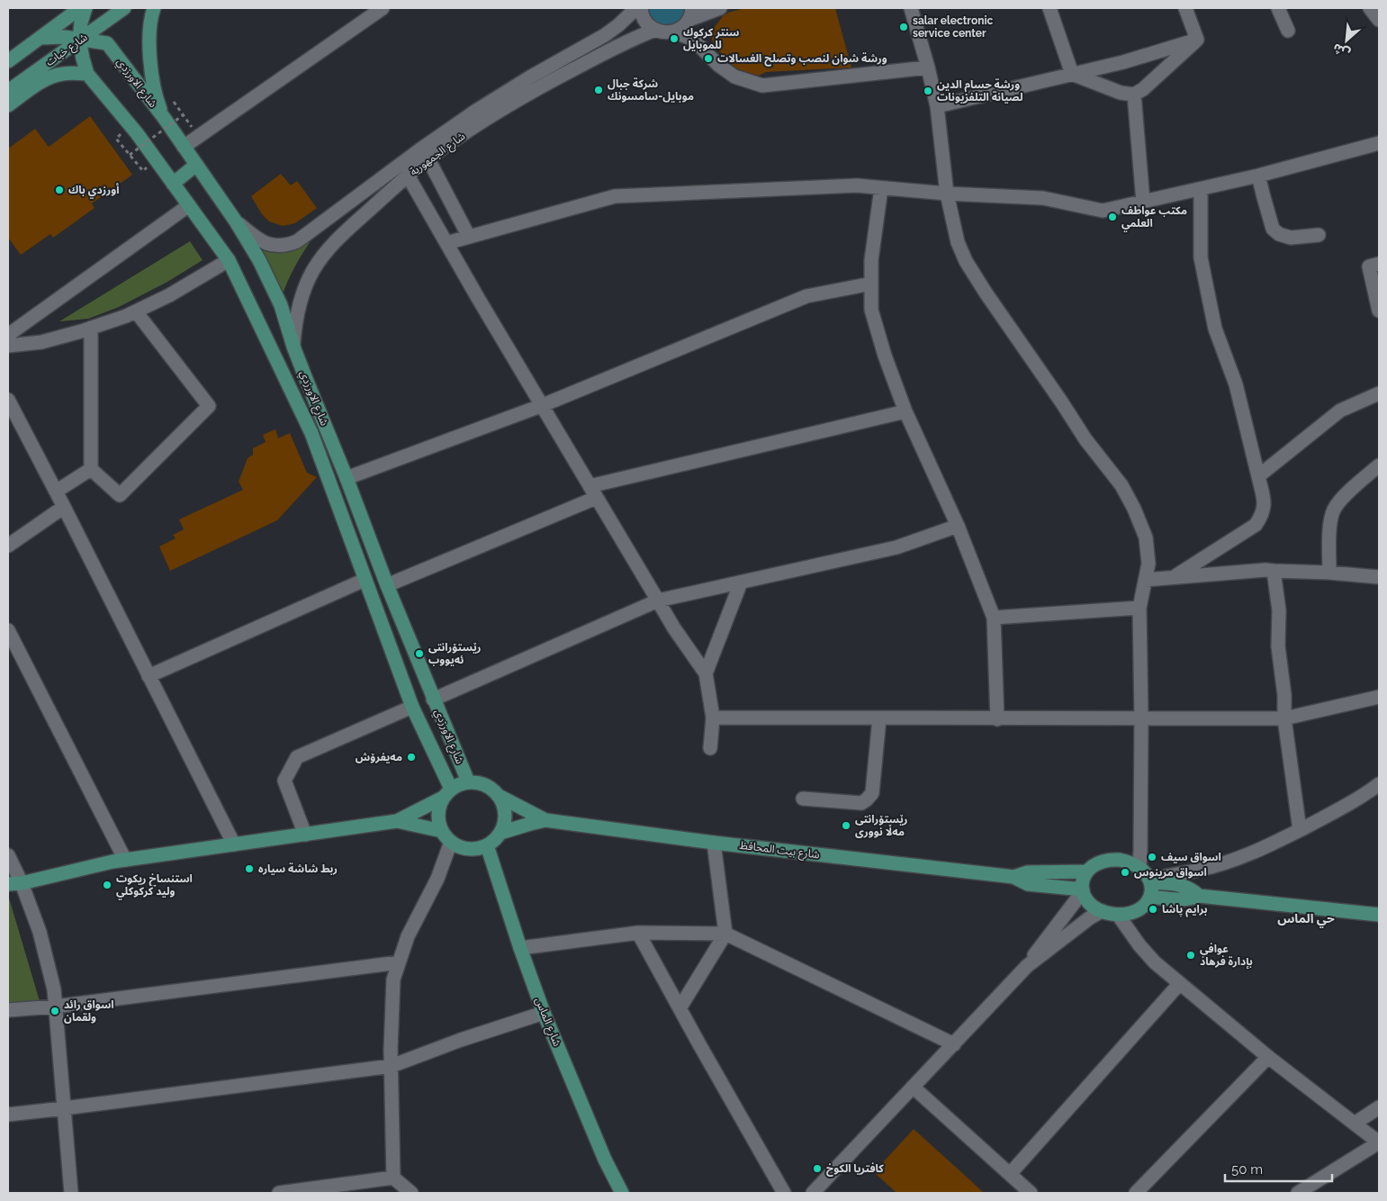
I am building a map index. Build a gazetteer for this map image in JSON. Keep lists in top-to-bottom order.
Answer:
{
  "streets": {
    "main road": [
      "شارع خبات",
      "شارع الاورزدي",
      "شارع بيت المحافظ",
      "شارع الماس"
    ],
    "street": ["شارع الجمهورية"]
  },
  "crossings": [
    ["شارع خبات", "شارع الاورزدي"],
    ["شارع الاورزدي", "شارع الجمهورية"],
    ["شارع الاورزدي", "شارع بيت المحافظ"],
    ["شارع الاورزدي", "شارع الماس"],
    ["شارع بيت المحافظ", "شارع الماس"]
  ],
  "districts": ["حي الماس"],
  "places": [
    "salar electronic service center",
    "سنتر كركوك للموبايل",
    "ورشة شوان لنصب وتصلح الغسالات",
    "شركة جبال موبايل-سامسونك",
    "ورشة حسام الدين لصيانة التلفزيونات",
    "أورزدي باك",
    "مكتب عواطف العلمي",
    "رێستۆرانتی ئەیووب",
    "مەیفرۆش",
    "رێستۆرانتی مەڵا نووری",
    "اسواق سيف",
    "ربط شاشة سياره",
    "اسواق مرينوس",
    "استنساخ ريكوت وليد كركوكلي",
    "برایم پاشا",
    "عوافي بإدارة فرهاد",
    "اسواق رائد ولقمان",
    "كافتريا الكوخ"
  ],
  "scale_bar": "50 m",
  "north": "bottom left"
}
